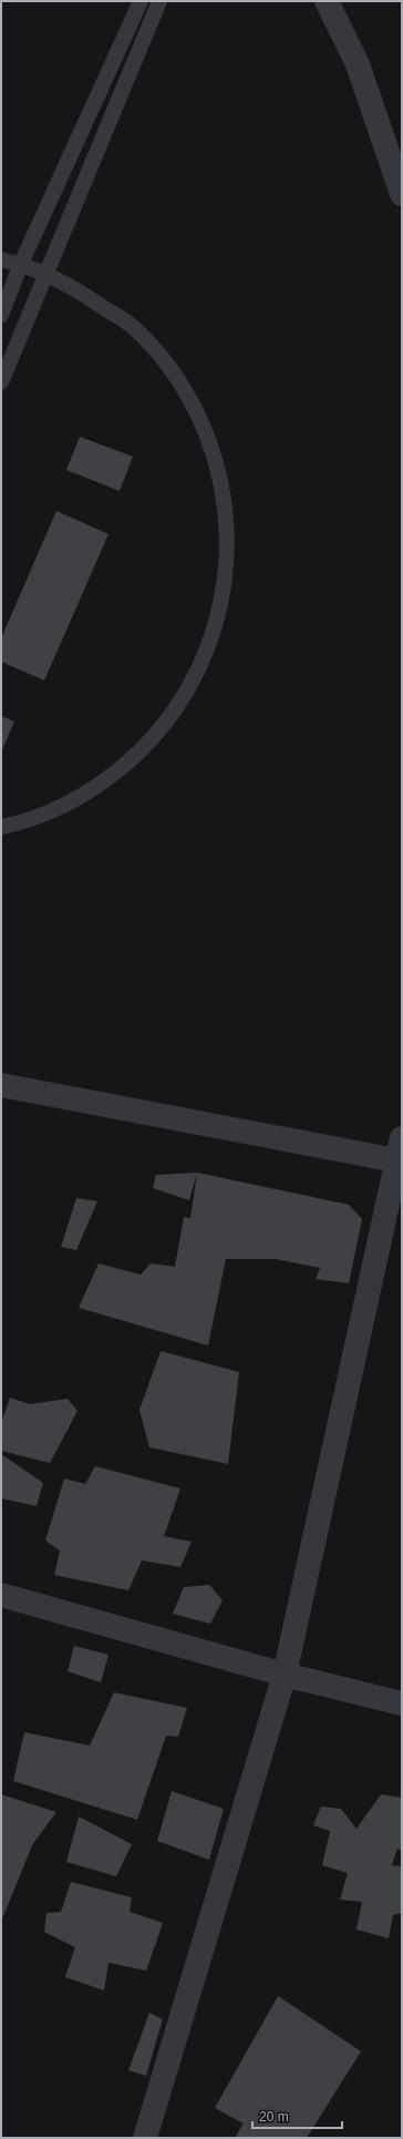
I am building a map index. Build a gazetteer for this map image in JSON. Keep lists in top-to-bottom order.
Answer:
{
  "scale_bar": "20 m"
}
